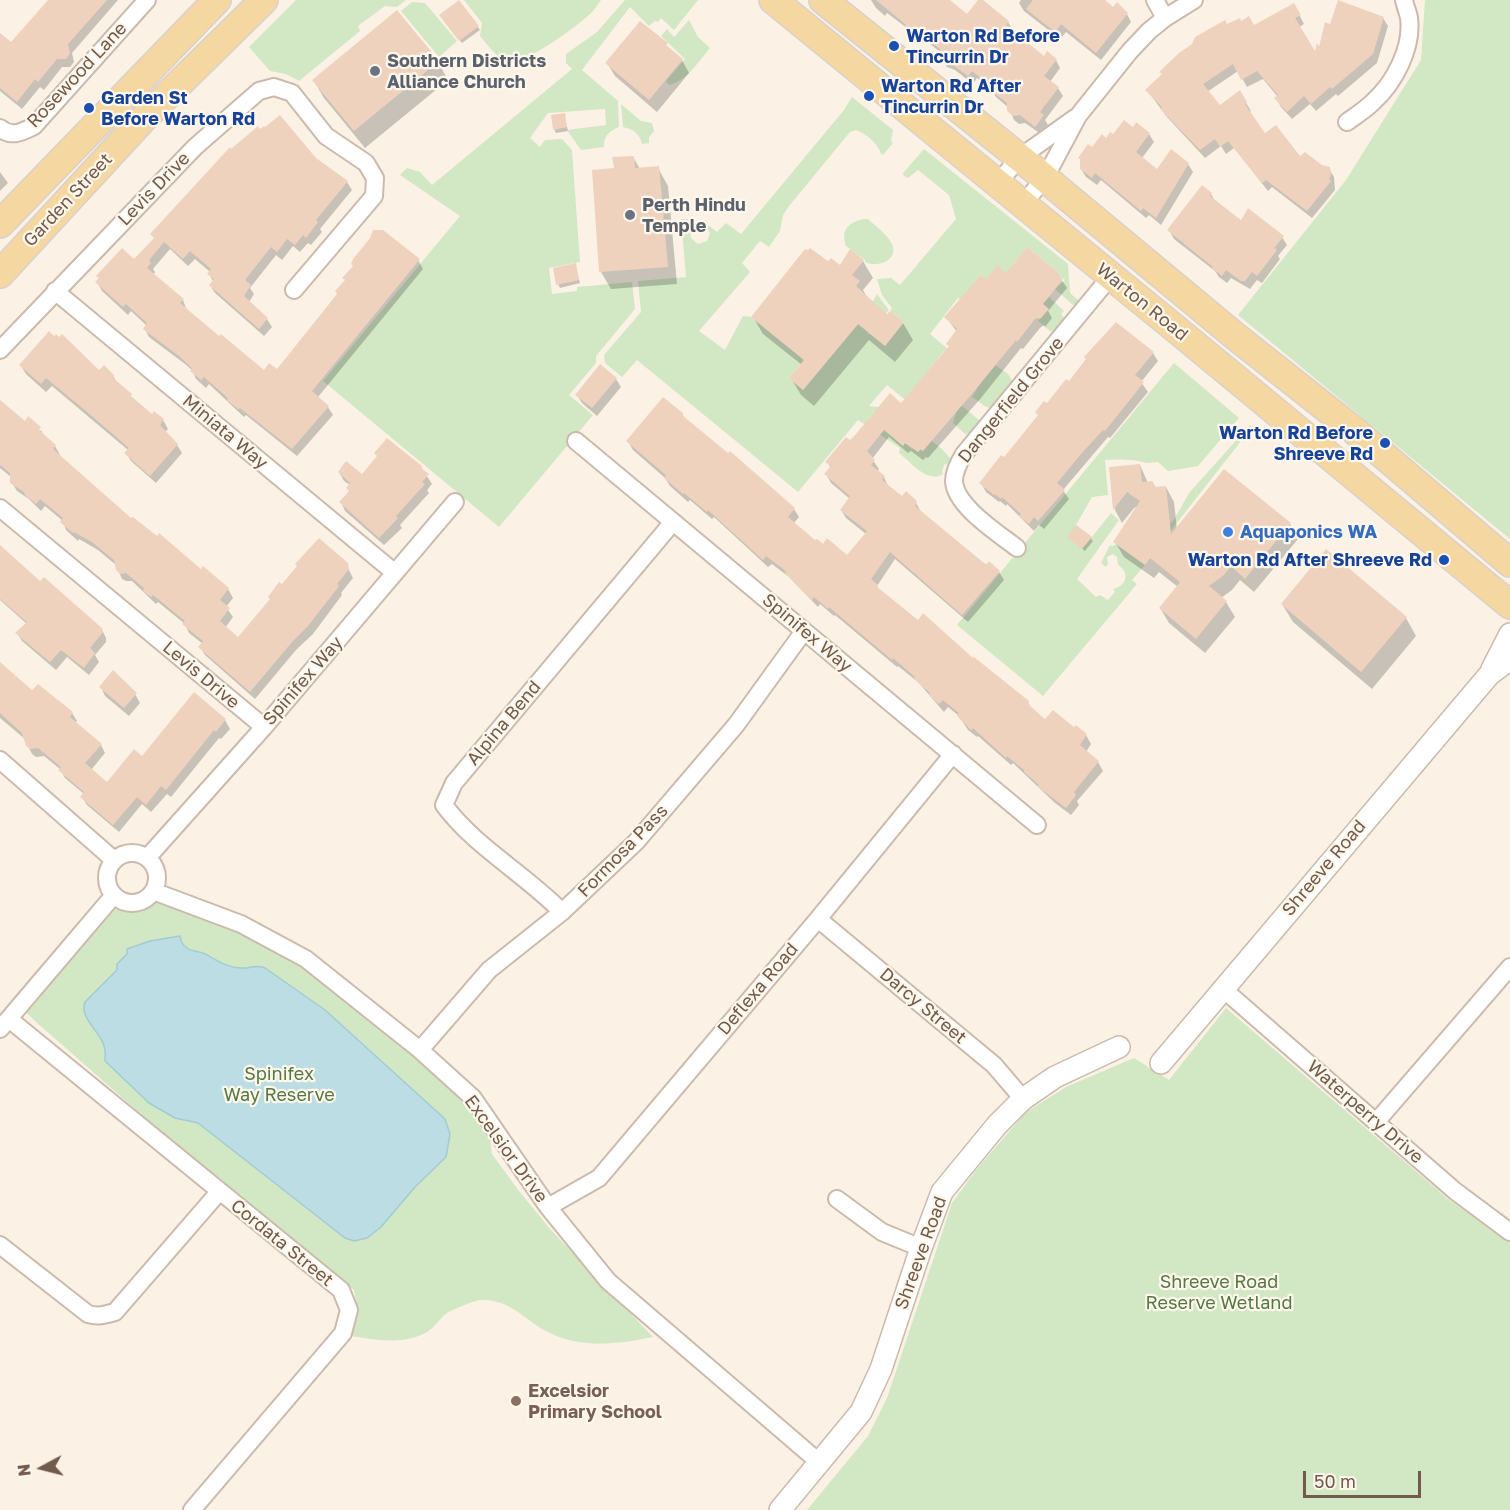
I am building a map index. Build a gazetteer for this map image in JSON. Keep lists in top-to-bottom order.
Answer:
{
  "streets": {
    "main road": ["Garden Street", "Warton Road"],
    "street": [
      "Rosewood Lane",
      "Levis Drive",
      "Dangerfield Grove",
      "Miniata Way",
      "Spinifex Way",
      "Alpina Bend",
      "Formosa Pass",
      "Shreeve Road",
      "Deflexa Road",
      "Darcy Street",
      "Waterperry Drive",
      "Excelsior Drive",
      "Cordata Street"
    ]
  },
  "crossings": [
    ["Levis Drive", "Miniata Way"],
    ["Levis Drive", "Spinifex Way"],
    ["Warton Road", "Dangerfield Grove"],
    ["Miniata Way", "Spinifex Way"],
    ["Spinifex Way", "Alpina Bend"],
    ["Spinifex Way", "Formosa Pass"],
    ["Spinifex Way", "Deflexa Road"],
    ["Spinifex Way", "Excelsior Drive"],
    ["Alpina Bend", "Formosa Pass"],
    ["Formosa Pass", "Excelsior Drive"],
    ["Shreeve Road", "Darcy Street"],
    ["Shreeve Road", "Waterperry Drive"],
    ["Shreeve Road", "Excelsior Drive"],
    ["Deflexa Road", "Darcy Street"],
    ["Deflexa Road", "Excelsior Drive"]
  ],
  "parks": ["Spinifex Way Reserve", "Shreeve Road Reserve Wetland"],
  "places": [
    "Warton Rd Before Tincurrin Dr",
    "Southern Districts Alliance Church",
    "Warton Rd After Tincurrin Dr",
    "Garden St Before Warton Rd",
    "Perth Hindu Temple",
    "Warton Rd Before Shreeve Rd",
    "Aquaponics WA",
    "Warton Rd After Shreeve Rd",
    "Excelsior Primary School"
  ],
  "scale_bar": "50 m",
  "north": "left"
}
